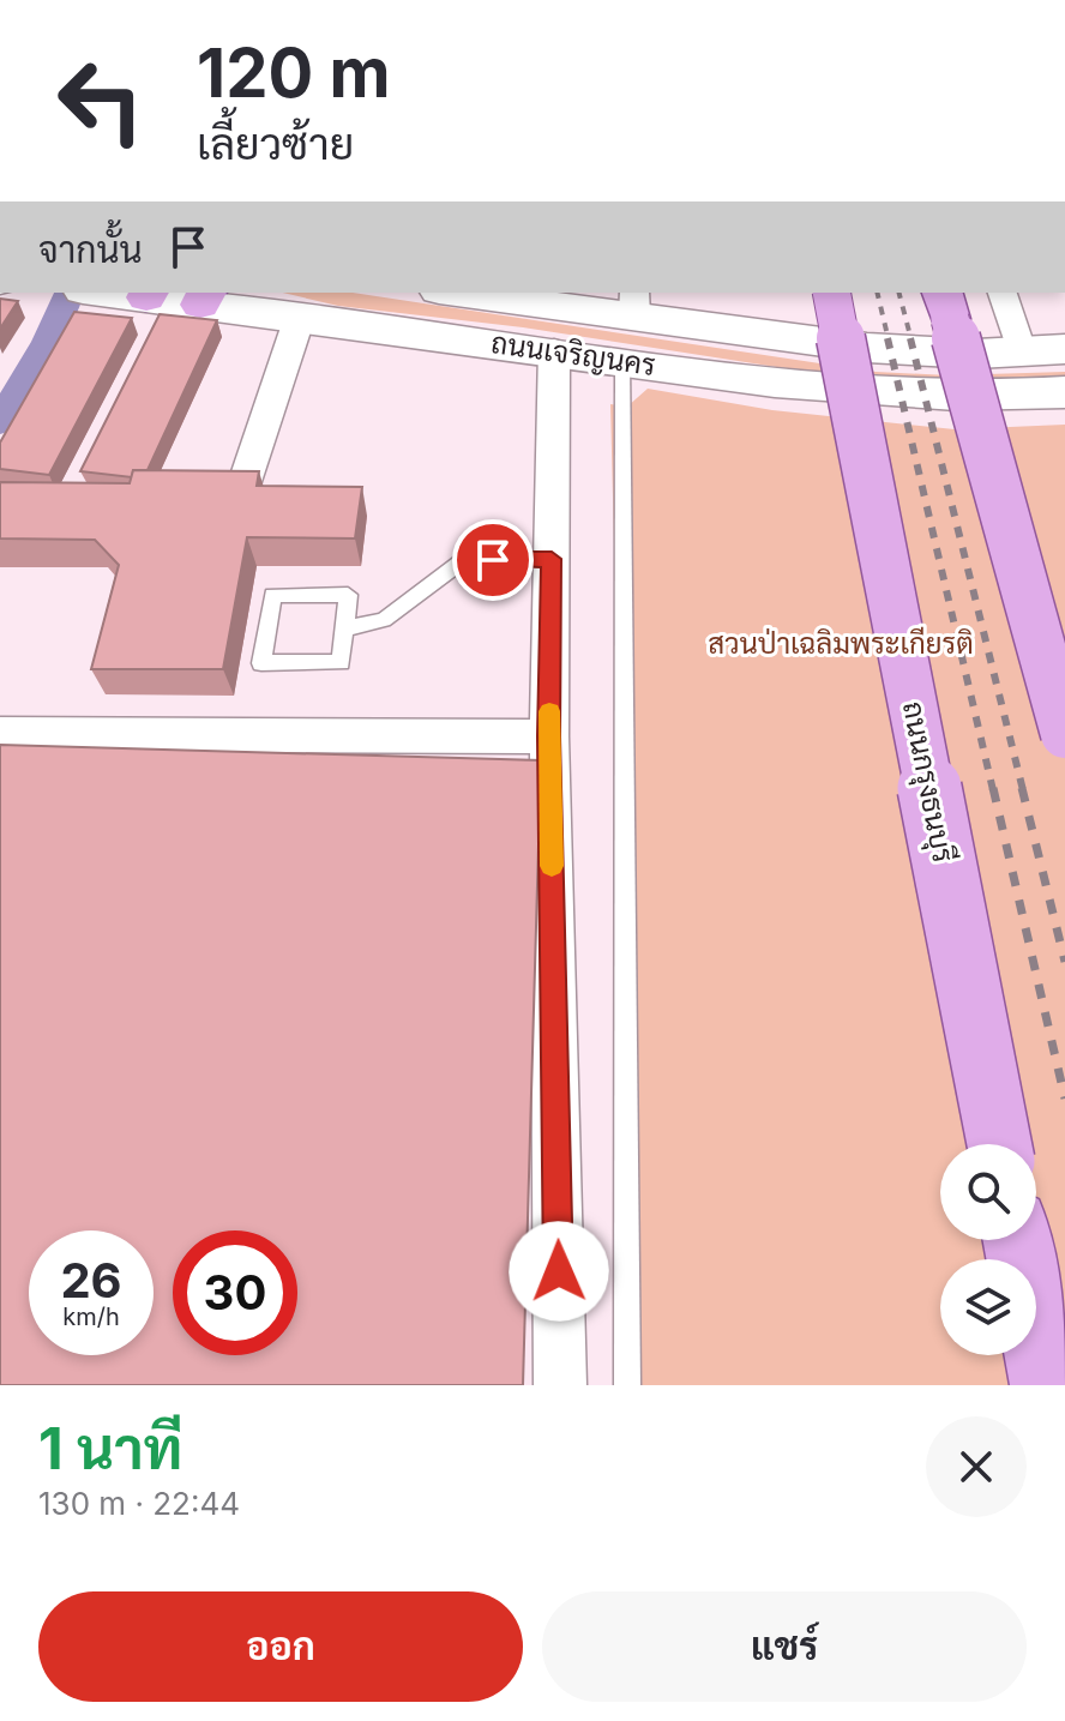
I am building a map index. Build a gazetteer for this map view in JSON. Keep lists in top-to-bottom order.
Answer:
{
  "streets": {
    "main road": ["ถนนเจริญนคร", "ถนนกรุงธนบุรี"]
  },
  "parks": ["สวนป่าเฉลิมพระเกียรติ"],
  "page": {
    "turn": ["120 m", "เลี้ยวซ้าย"],
    "then": "จากนั้น",
    "speed": "26 km/h",
    "limit": "30",
    "heading": ["1 นาที", "130 m · 22:44"],
    "buttons": ["ออก", "แชร์"]
  }
}
